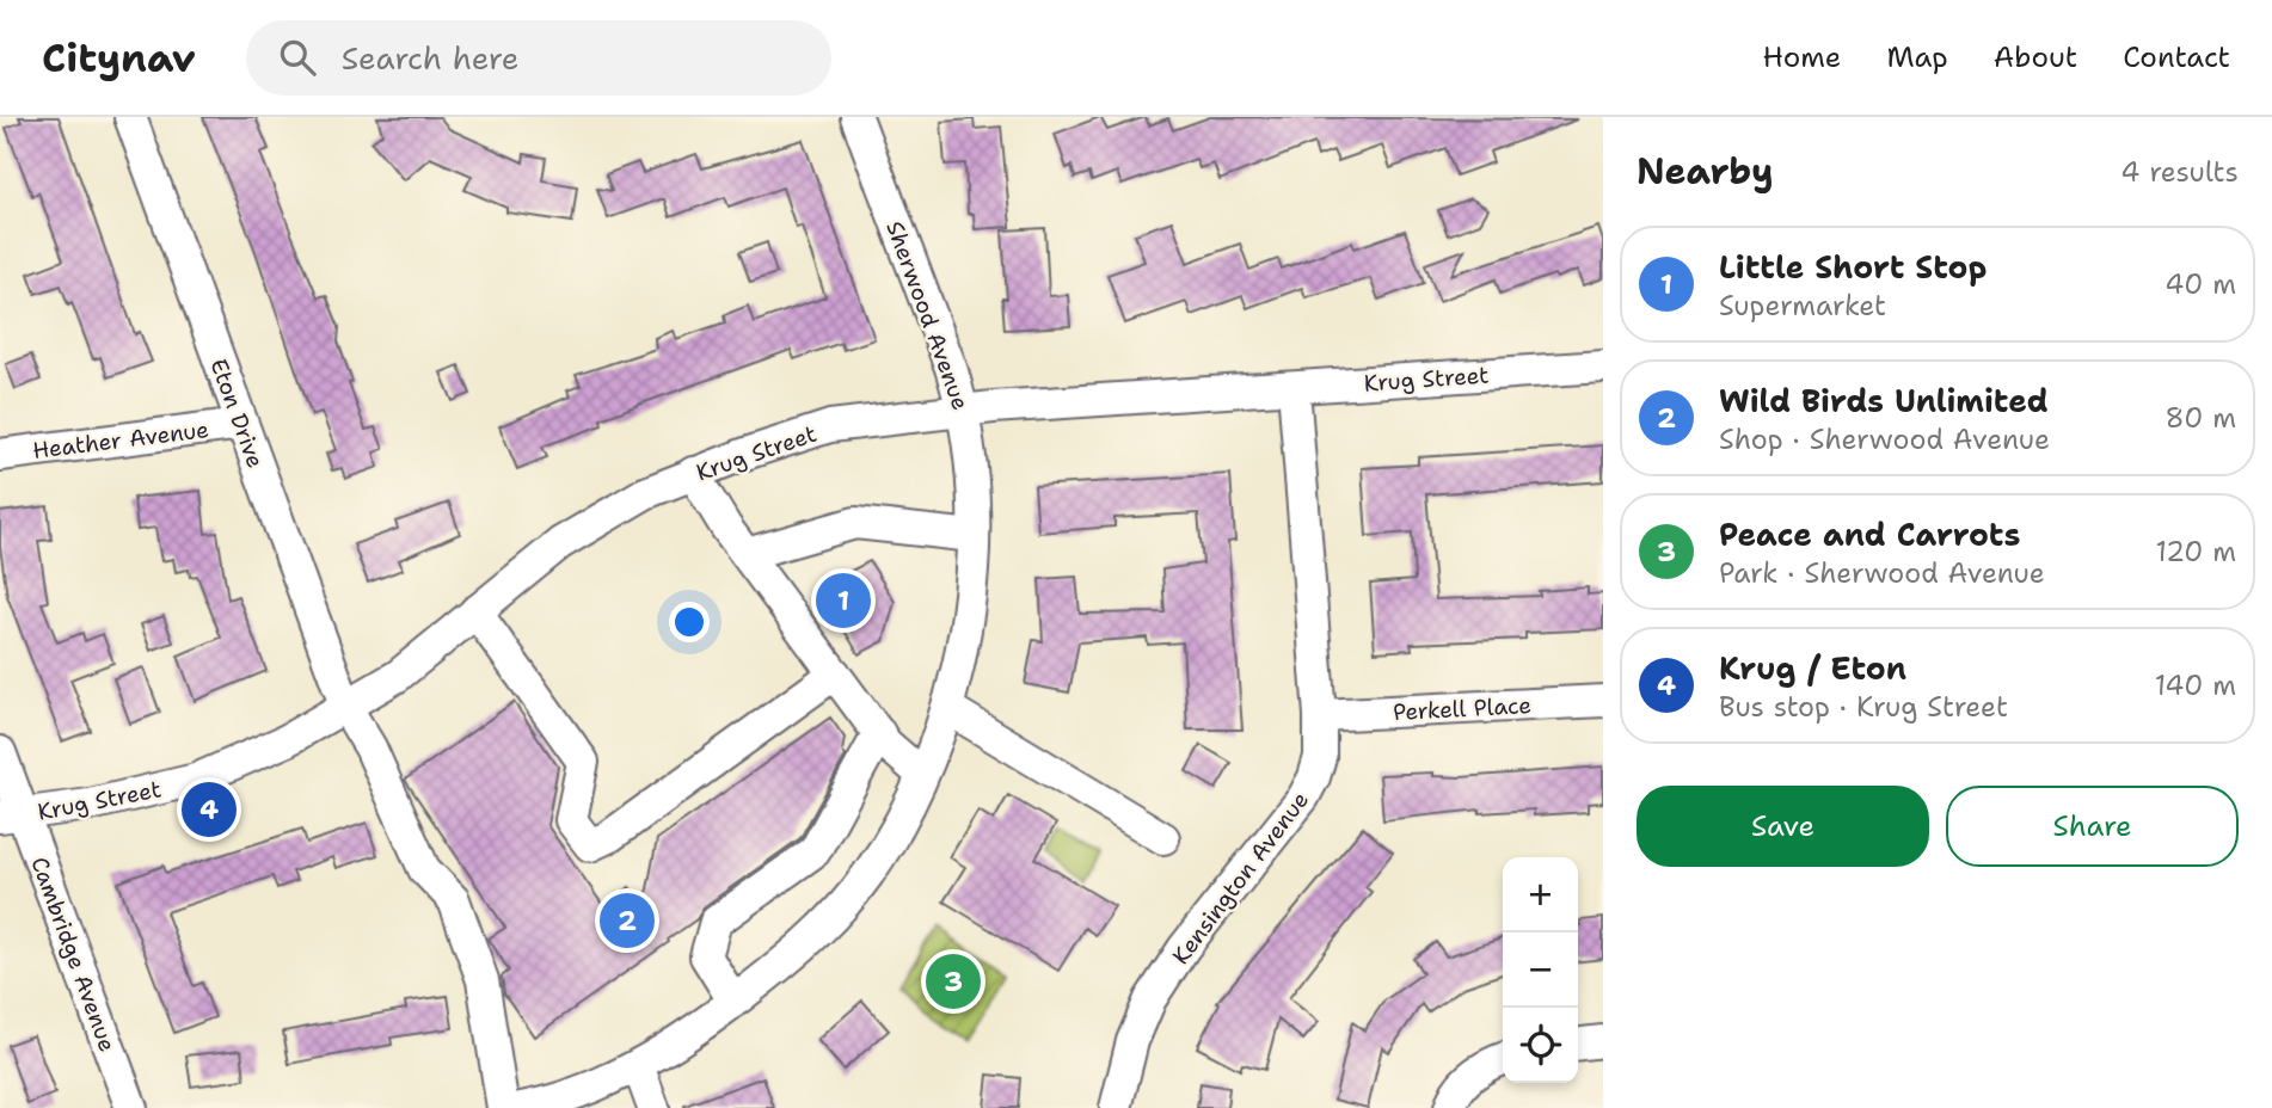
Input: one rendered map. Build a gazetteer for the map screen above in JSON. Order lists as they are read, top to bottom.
{
  "streets": {
    "street": [
      "Sherwood Avenue",
      "Krug Street",
      "Eton Drive",
      "Heather Avenue",
      "Perkell Place",
      "Kensington Avenue",
      "Cambridge Avenue"
    ]
  },
  "crossings": [
    ["Sherwood Avenue", "Krug Street"],
    ["Krug Street", "Eton Drive"],
    ["Krug Street", "Kensington Avenue"],
    ["Krug Street", "Cambridge Avenue"],
    ["Eton Drive", "Heather Avenue"],
    ["Perkell Place", "Kensington Avenue"]
  ],
  "page": {
    "header": "Citynav",
    "search": "Search here",
    "nav": [
      "Home",
      "Map",
      "About",
      "Contact"
    ],
    "heading": ["Nearby", "4 results"],
    "list": [
      {
        "mark": "1",
        "name": "Little Short Stop",
        "note": "Supermarket",
        "value": "40 m"
      },
      {
        "mark": "2",
        "name": "Wild Birds Unlimited",
        "note": "Shop · Sherwood Avenue",
        "value": "80 m"
      },
      {
        "mark": "3",
        "name": "Peace and Carrots",
        "note": "Park · Sherwood Avenue",
        "value": "120 m"
      },
      {
        "mark": "4",
        "name": "Krug / Eton",
        "note": "Bus stop · Krug Street",
        "value": "140 m"
      }
    ],
    "pins": [
      "1",
      "4",
      "2",
      "3"
    ],
    "buttons": ["Save", "Share"],
    "map_buttons": ["+", "−"]
  }
}
